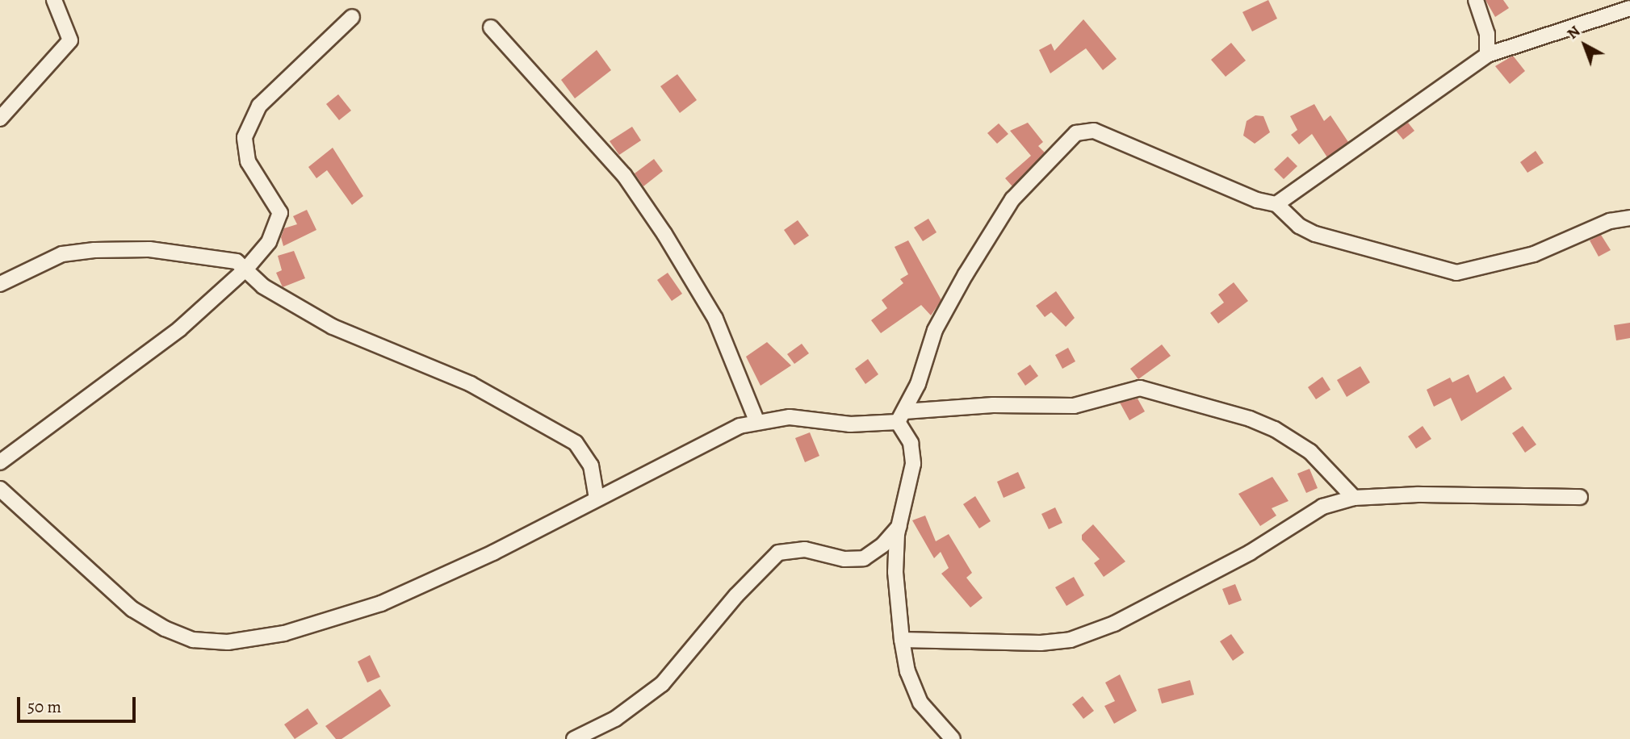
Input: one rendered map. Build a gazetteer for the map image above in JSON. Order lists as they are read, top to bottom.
{
  "scale_bar": "50 m",
  "north": "top left"
}
